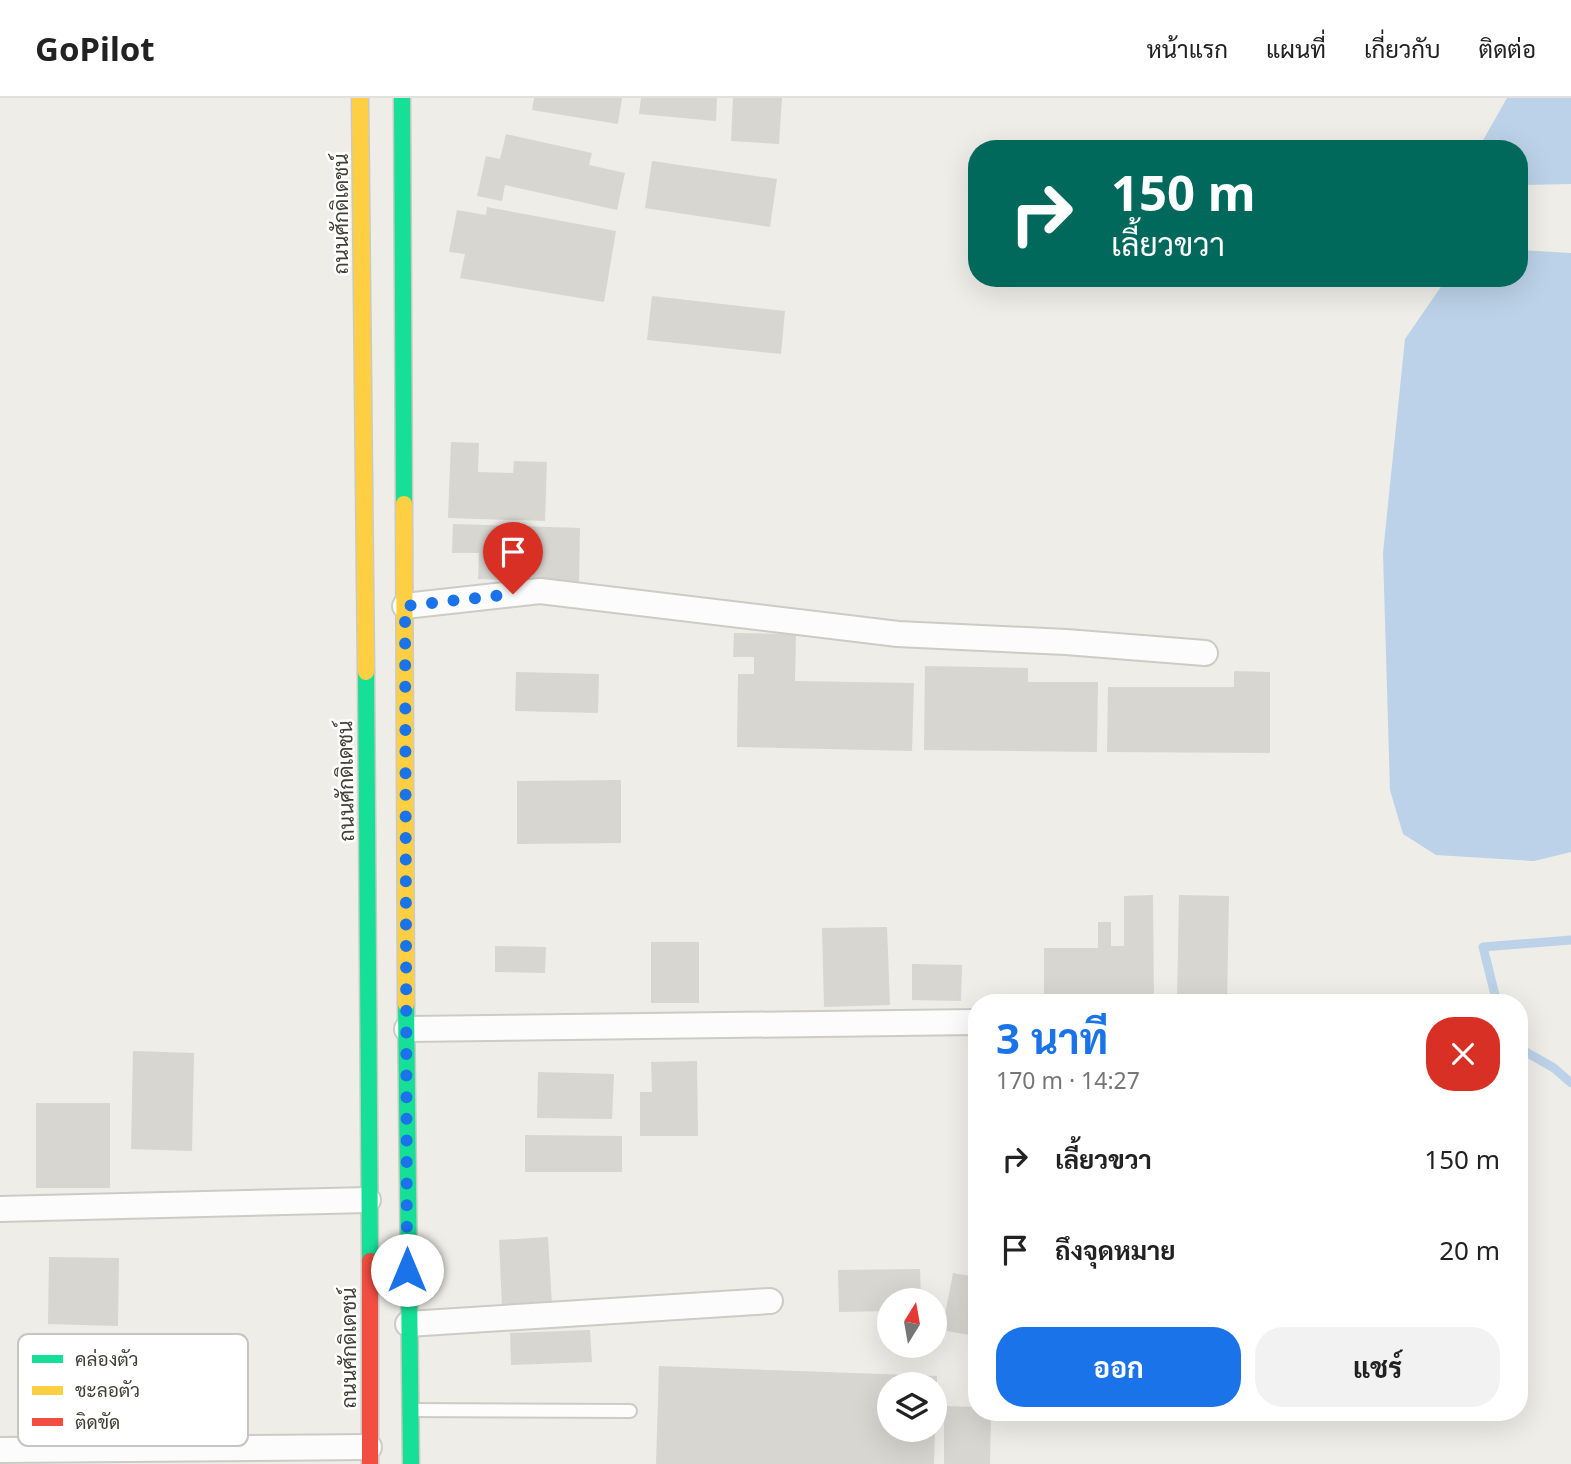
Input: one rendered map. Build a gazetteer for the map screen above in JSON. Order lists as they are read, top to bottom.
{
  "streets": {
    "main road": ["ถนนศักดิเดชน์"]
  },
  "legend": ["คล่องตัว", "ชะลอตัว", "ติดขัด"],
  "north": "top",
  "page": {
    "header": "GoPilot",
    "nav": [
      "หน้าแรก",
      "แผนที่",
      "เกี่ยวกับ",
      "ติดต่อ"
    ],
    "turn": ["150 m", "เลี้ยวขวา"],
    "heading": ["3 นาที", "170 m · 14:27"],
    "list": [
      {
        "name": "เลี้ยวขวา",
        "value": "150 m"
      },
      {
        "name": "ถึงจุดหมาย",
        "value": "20 m"
      }
    ],
    "buttons": ["ออก", "แชร์"]
  }
}
